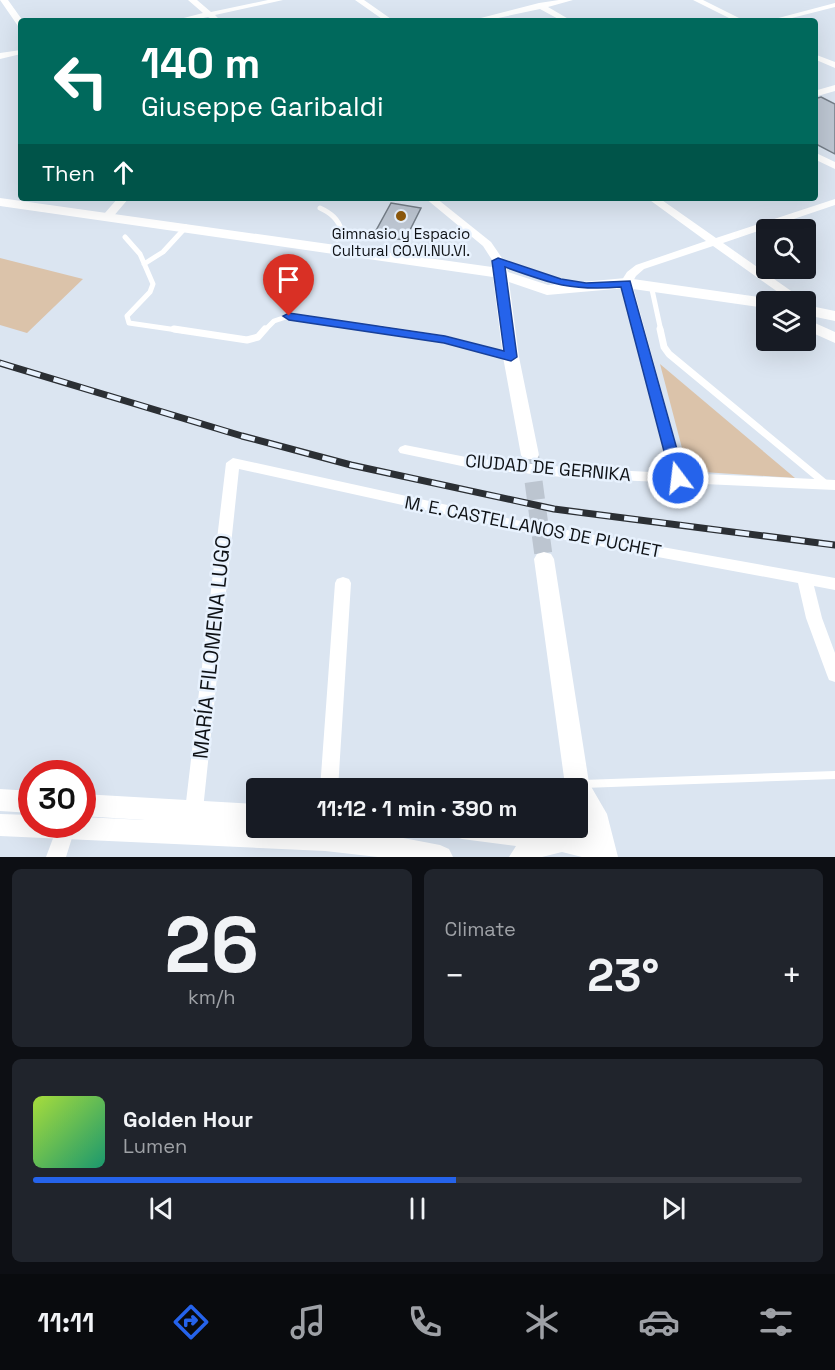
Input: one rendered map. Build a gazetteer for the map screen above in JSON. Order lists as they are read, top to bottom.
{
  "streets": {
    "street": ["CIUDAD DE GERNIKA", "M. E. CASTELLANOS DE PUCHET", "MARÍA FILOMENA LUGO"]
  },
  "crossings": [
    ["M. E. CASTELLANOS DE PUCHET", "MARÍA FILOMENA LUGO"]
  ],
  "places": ["Gimnasio y Espacio Cultural CO.VI.NU.VI."],
  "page": {
    "turn": ["140 m", "Giuseppe Garibaldi"],
    "then": "Then",
    "limit": "30",
    "trip": "11:12 · 1 min · 390 m",
    "tile": [
      ["26", "km/h"],
      "Climate"
    ],
    "heat": ["−", "23°", "+"],
    "song": ["Golden Hour", "Lumen"],
    "tabs": "11:11"
  }
}
